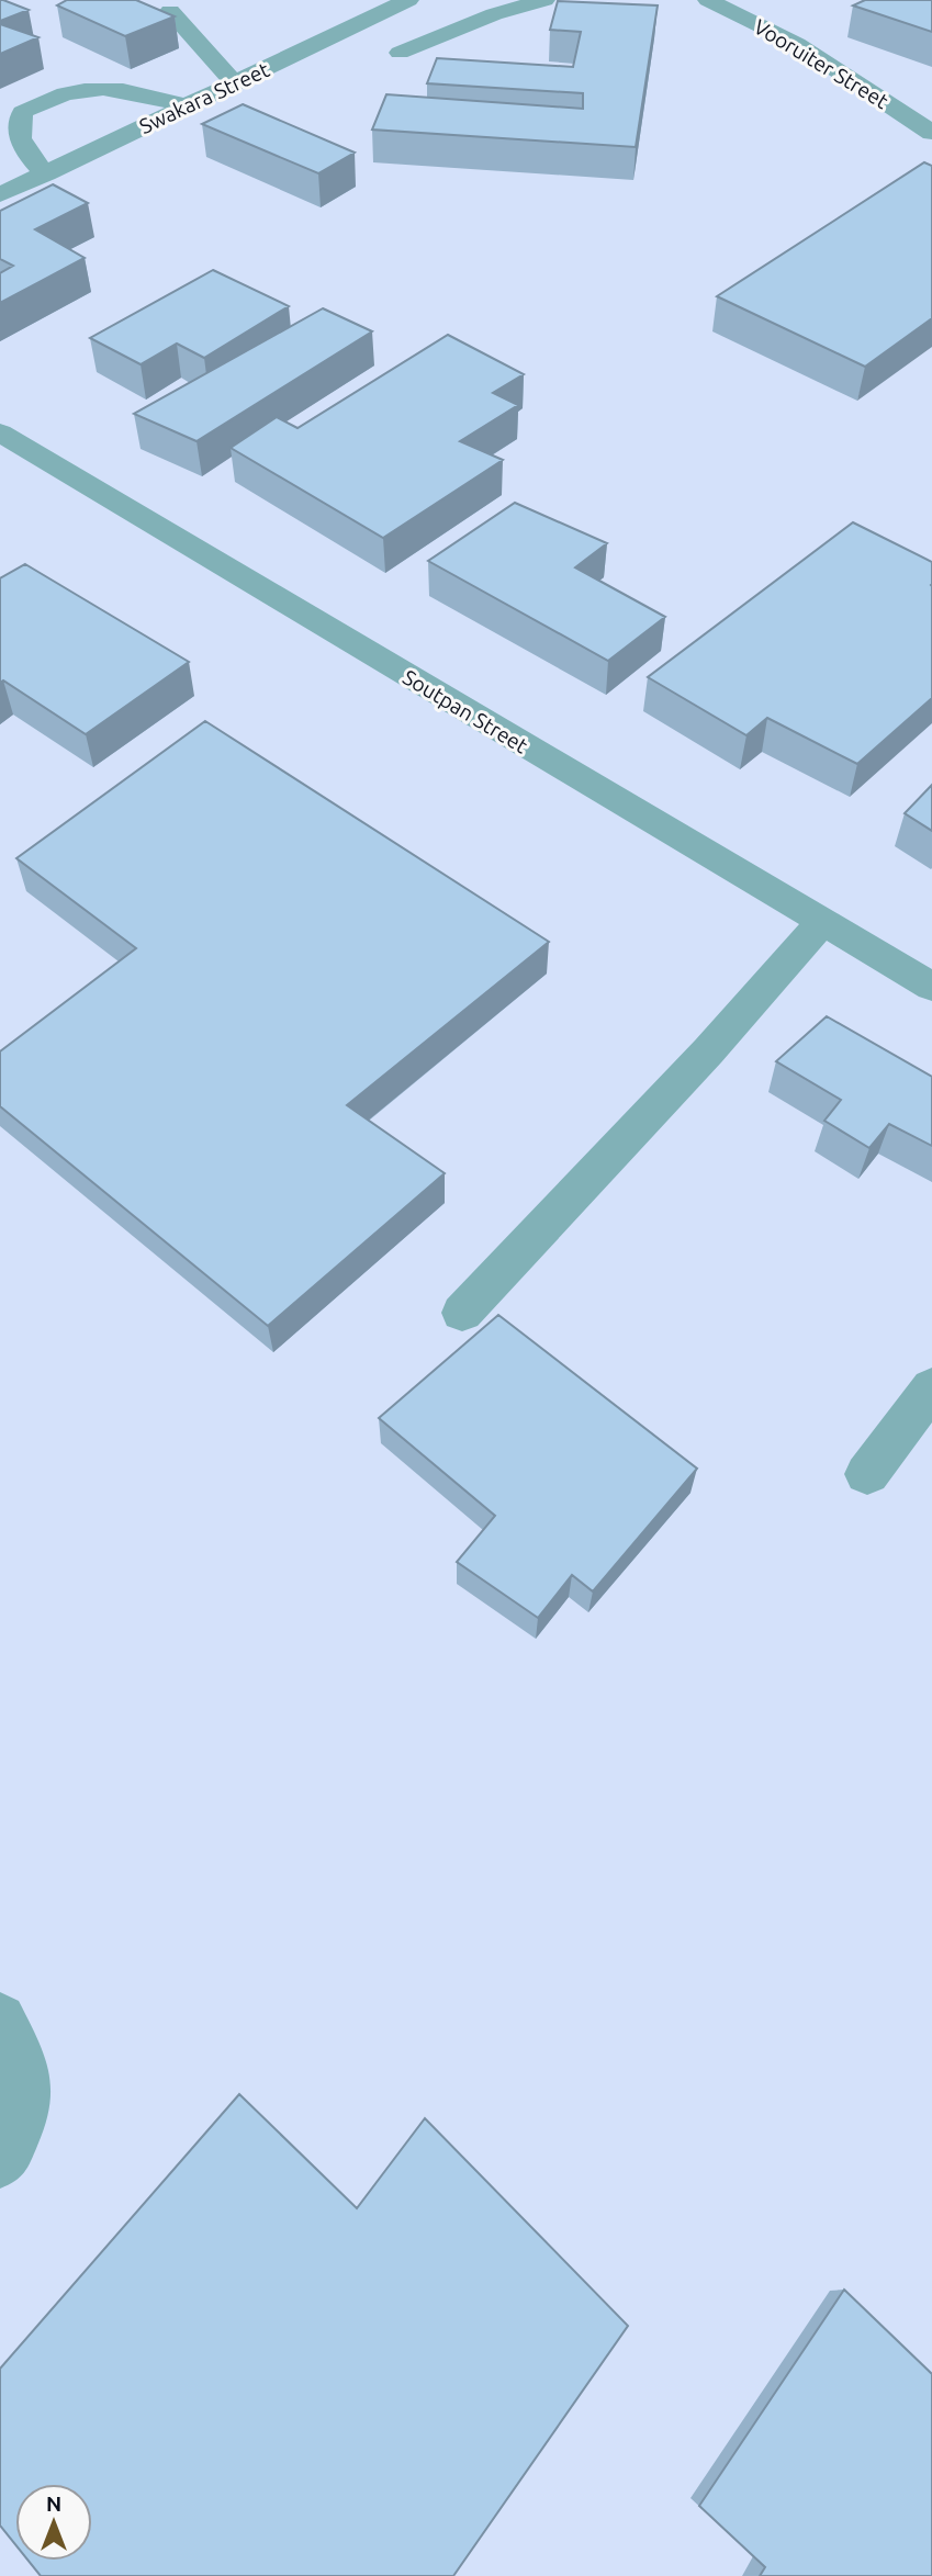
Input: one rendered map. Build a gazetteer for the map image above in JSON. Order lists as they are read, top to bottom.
{
  "streets": {
    "street": ["Vooruiter Street", "Swakara Street", "Soutpan Street"]
  },
  "north": "top"
}
